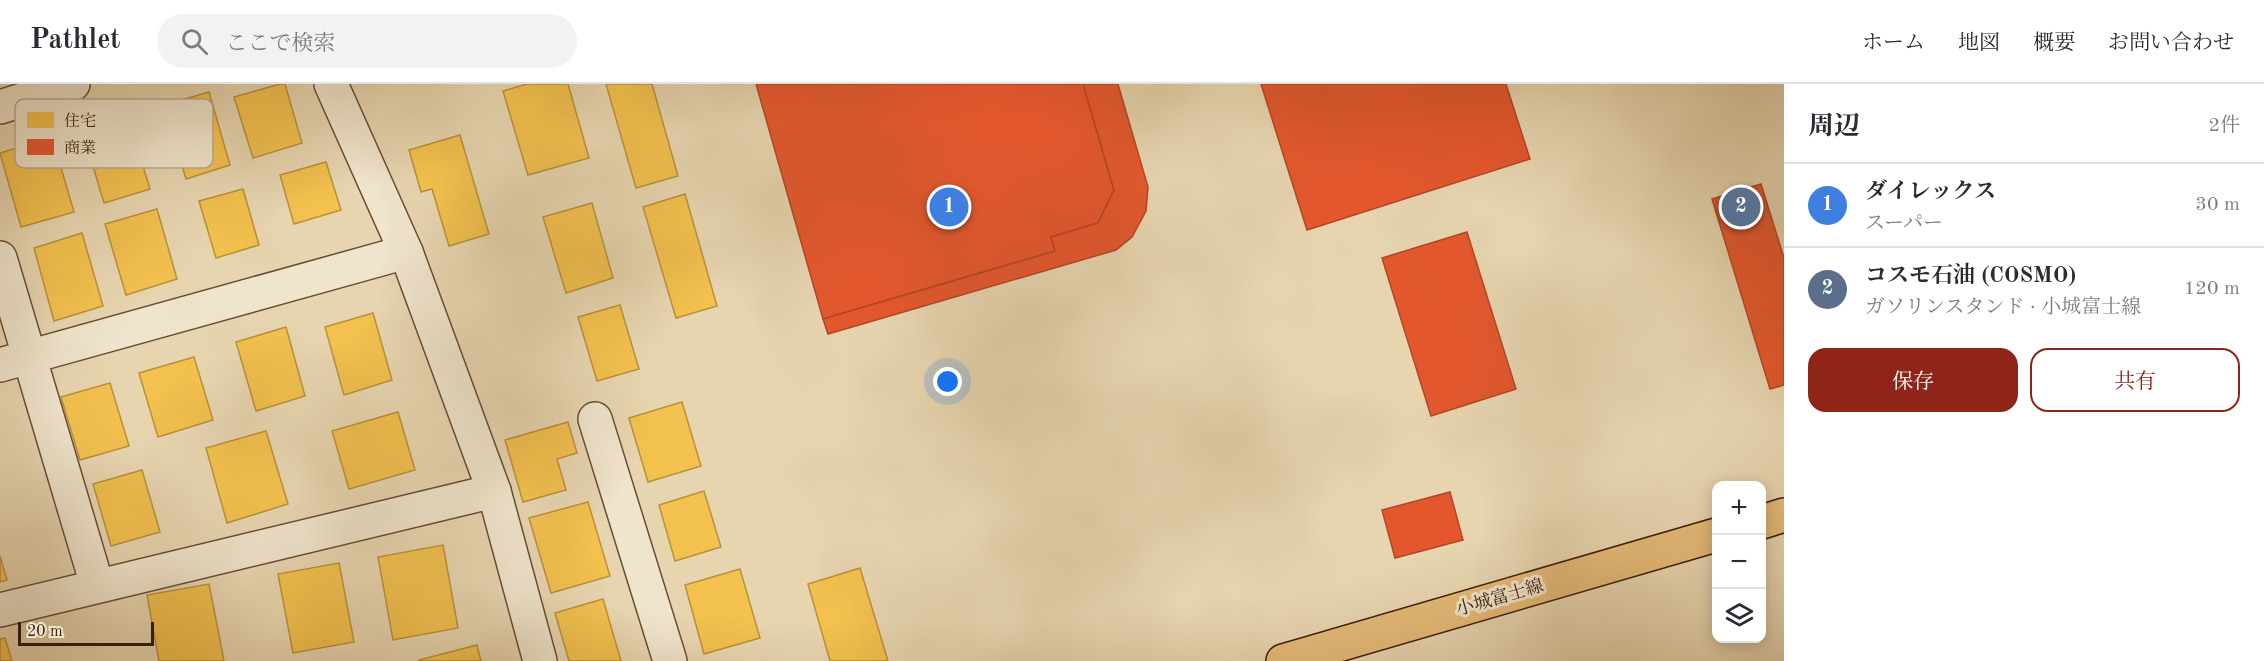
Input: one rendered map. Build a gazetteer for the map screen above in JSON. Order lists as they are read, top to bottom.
{
  "streets": {
    "main road": ["小城富士線"]
  },
  "legend": ["住宅", "商業"],
  "scale_bar": "20 m",
  "page": {
    "header": "Pathlet",
    "search": "ここで検索",
    "nav": [
      "ホーム",
      "地図",
      "概要",
      "お問い合わせ"
    ],
    "heading": ["周辺", "2件"],
    "list": [
      {
        "mark": "1",
        "name": "ダイレックス",
        "note": "スーパー",
        "value": "30 m"
      },
      {
        "mark": "2",
        "name": "コスモ石油 (COSMO)",
        "note": "ガソリンスタンド · 小城富士線",
        "value": "120 m"
      }
    ],
    "pins": ["1", "2"],
    "buttons": ["保存", "共有"],
    "map_buttons": ["+", "−"],
    "scale": "20 m"
  }
}
